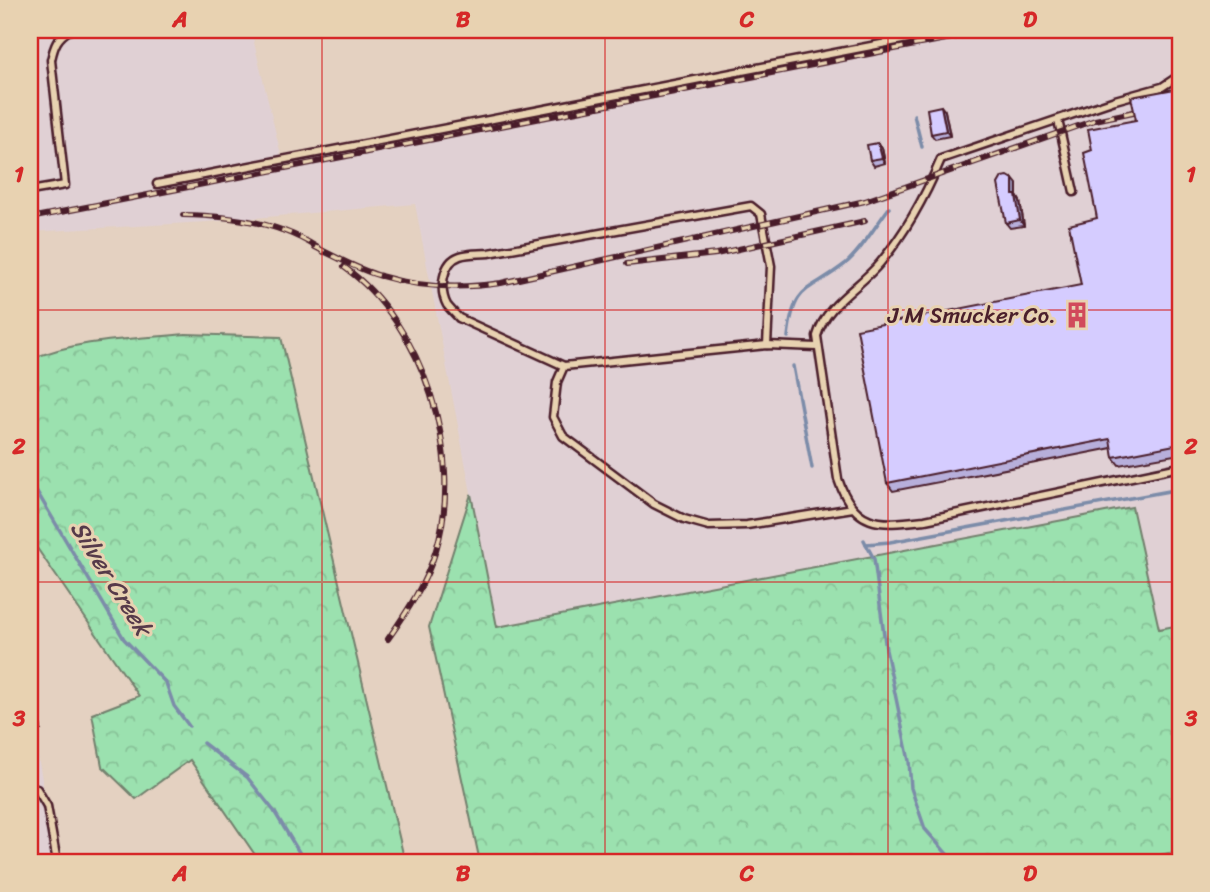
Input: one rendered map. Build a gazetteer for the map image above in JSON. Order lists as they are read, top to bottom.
{
  "water": ["Silver Creek"],
  "places": {
    "building": ["J M Smucker Co."]
  },
  "grid": {
    "columns": [
      "A",
      "B",
      "C",
      "D"
    ],
    "rows": ["1", "2", "3"]
  }
}
